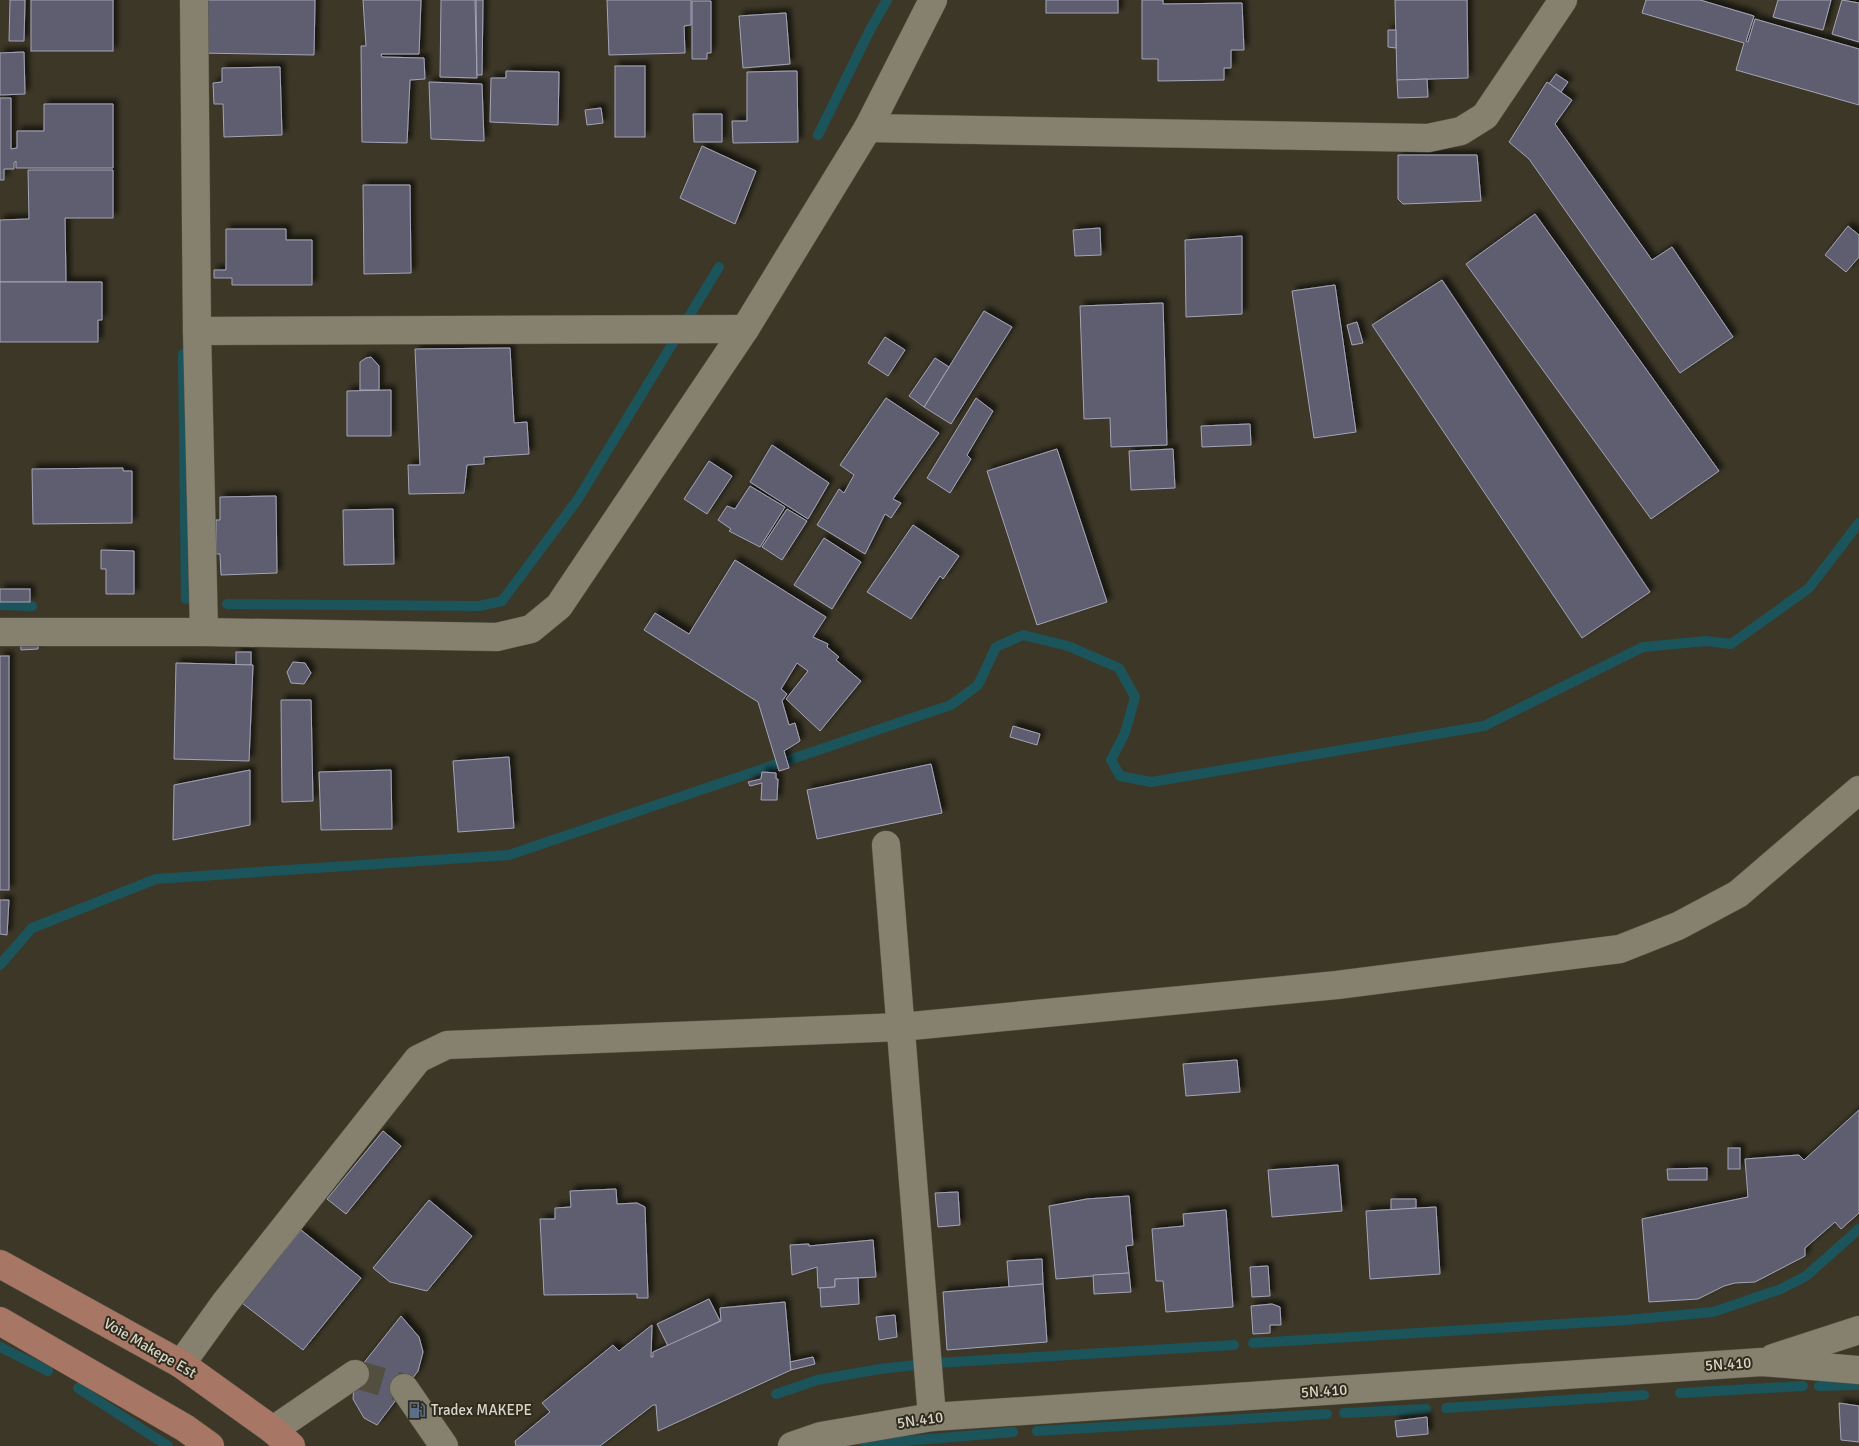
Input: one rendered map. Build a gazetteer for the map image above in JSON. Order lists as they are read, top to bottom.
{
  "streets": {
    "main road": ["Voie Makepe Est"],
    "street": ["5N.410"]
  },
  "places": {
    "fuel station": ["Tradex MAKEPE"]
  }
}
